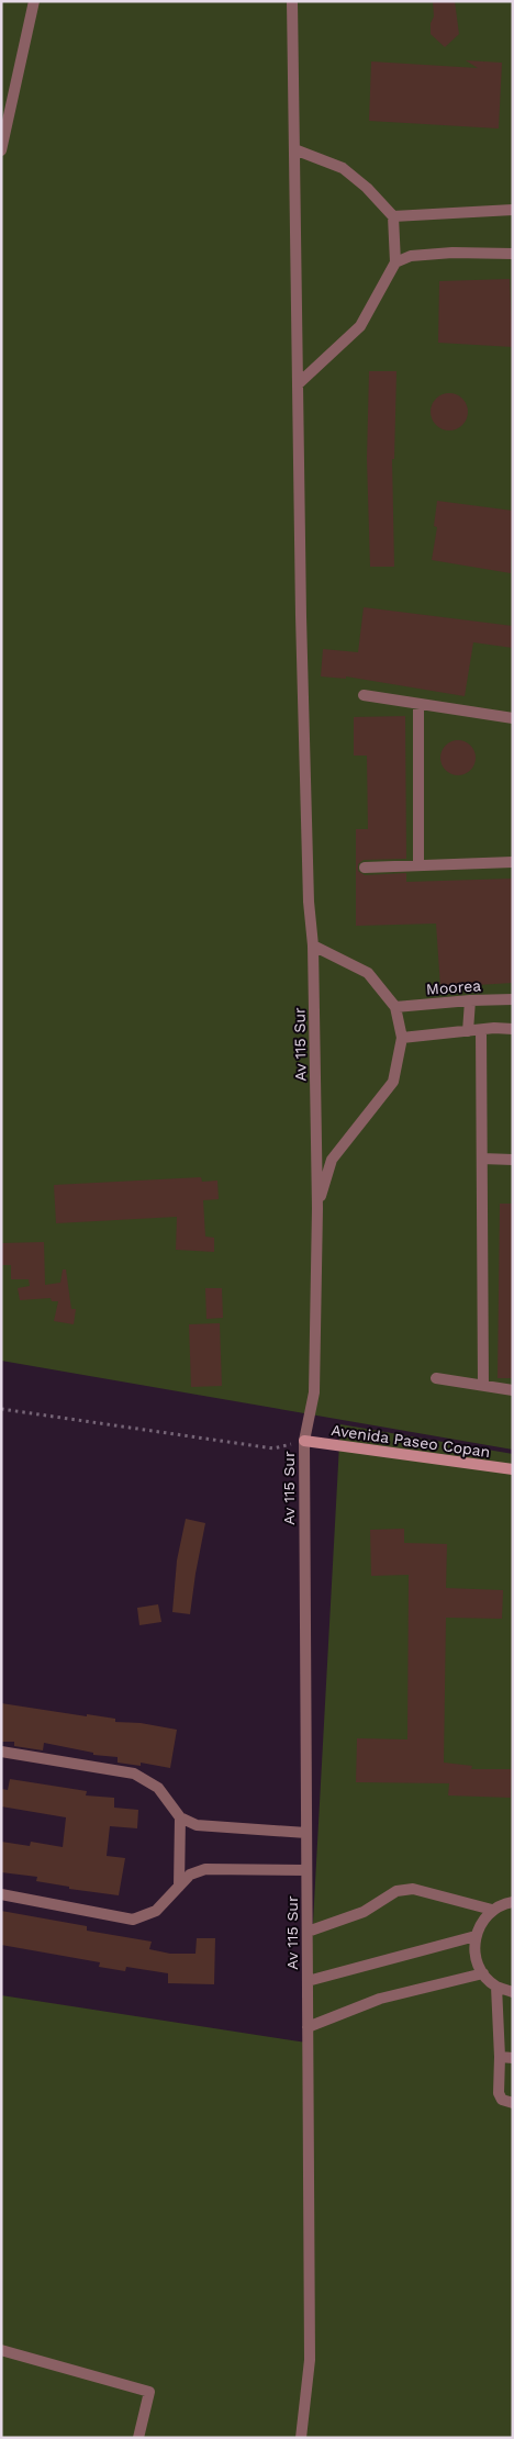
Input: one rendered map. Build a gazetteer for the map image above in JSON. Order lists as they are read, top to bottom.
{
  "streets": {
    "main road": ["Avenida Paseo Copan"],
    "street": ["Moorea", "Av 115 Sur"]
  },
  "crossings": [
    ["Av 115 Sur", "Avenida Paseo Copan"]
  ]
}
